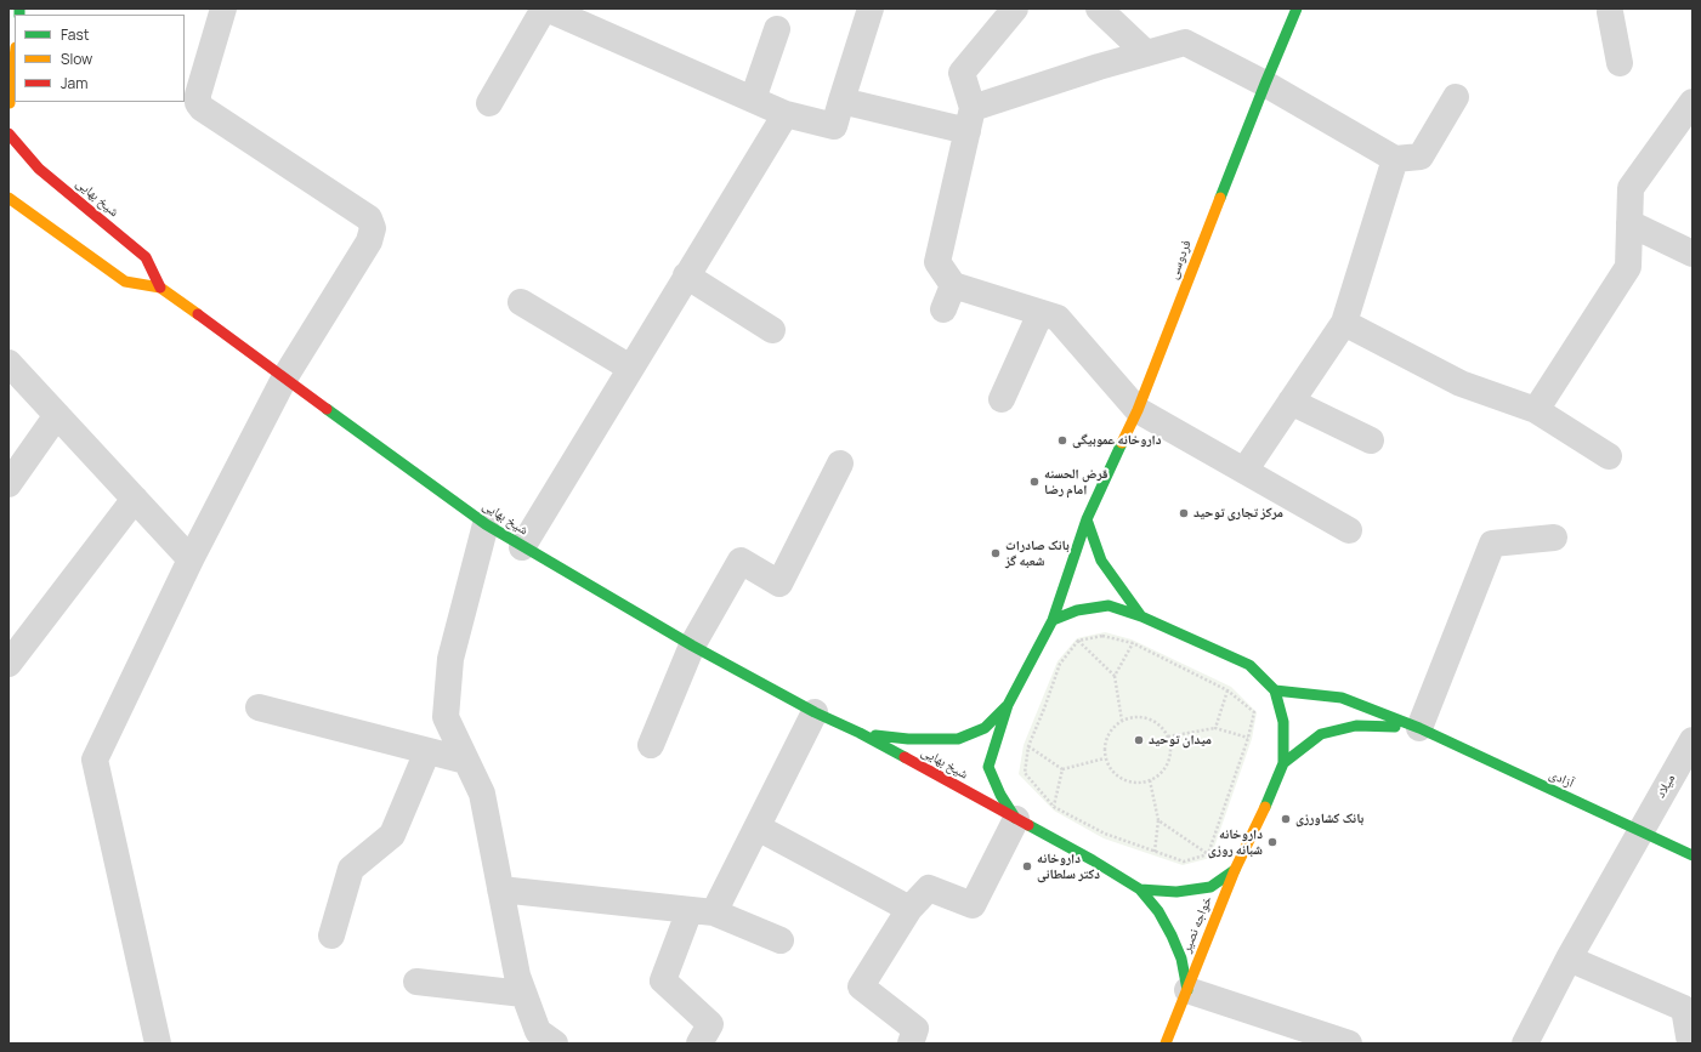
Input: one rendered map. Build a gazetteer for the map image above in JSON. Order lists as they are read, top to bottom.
{
  "streets": {
    "street": [
      "شیخ بهایی",
      "فردوسی",
      "آزادی",
      "میلاد",
      "خواجه نصیر"
    ]
  },
  "crossings": [
    ["آزادی", "میلاد"]
  ],
  "places": [
    "داروخانه عموبیگی",
    "قرض الحسنه امام رضا",
    "مرکز تجاری توحید",
    "بانک صادرات شعبه گز",
    "میدان توحید",
    "بانک کشاورزی",
    "داروخانه شبانه روزی",
    "داروخانه دکتر سلطانی"
  ],
  "legend": ["Fast", "Slow", "Jam"]
}
